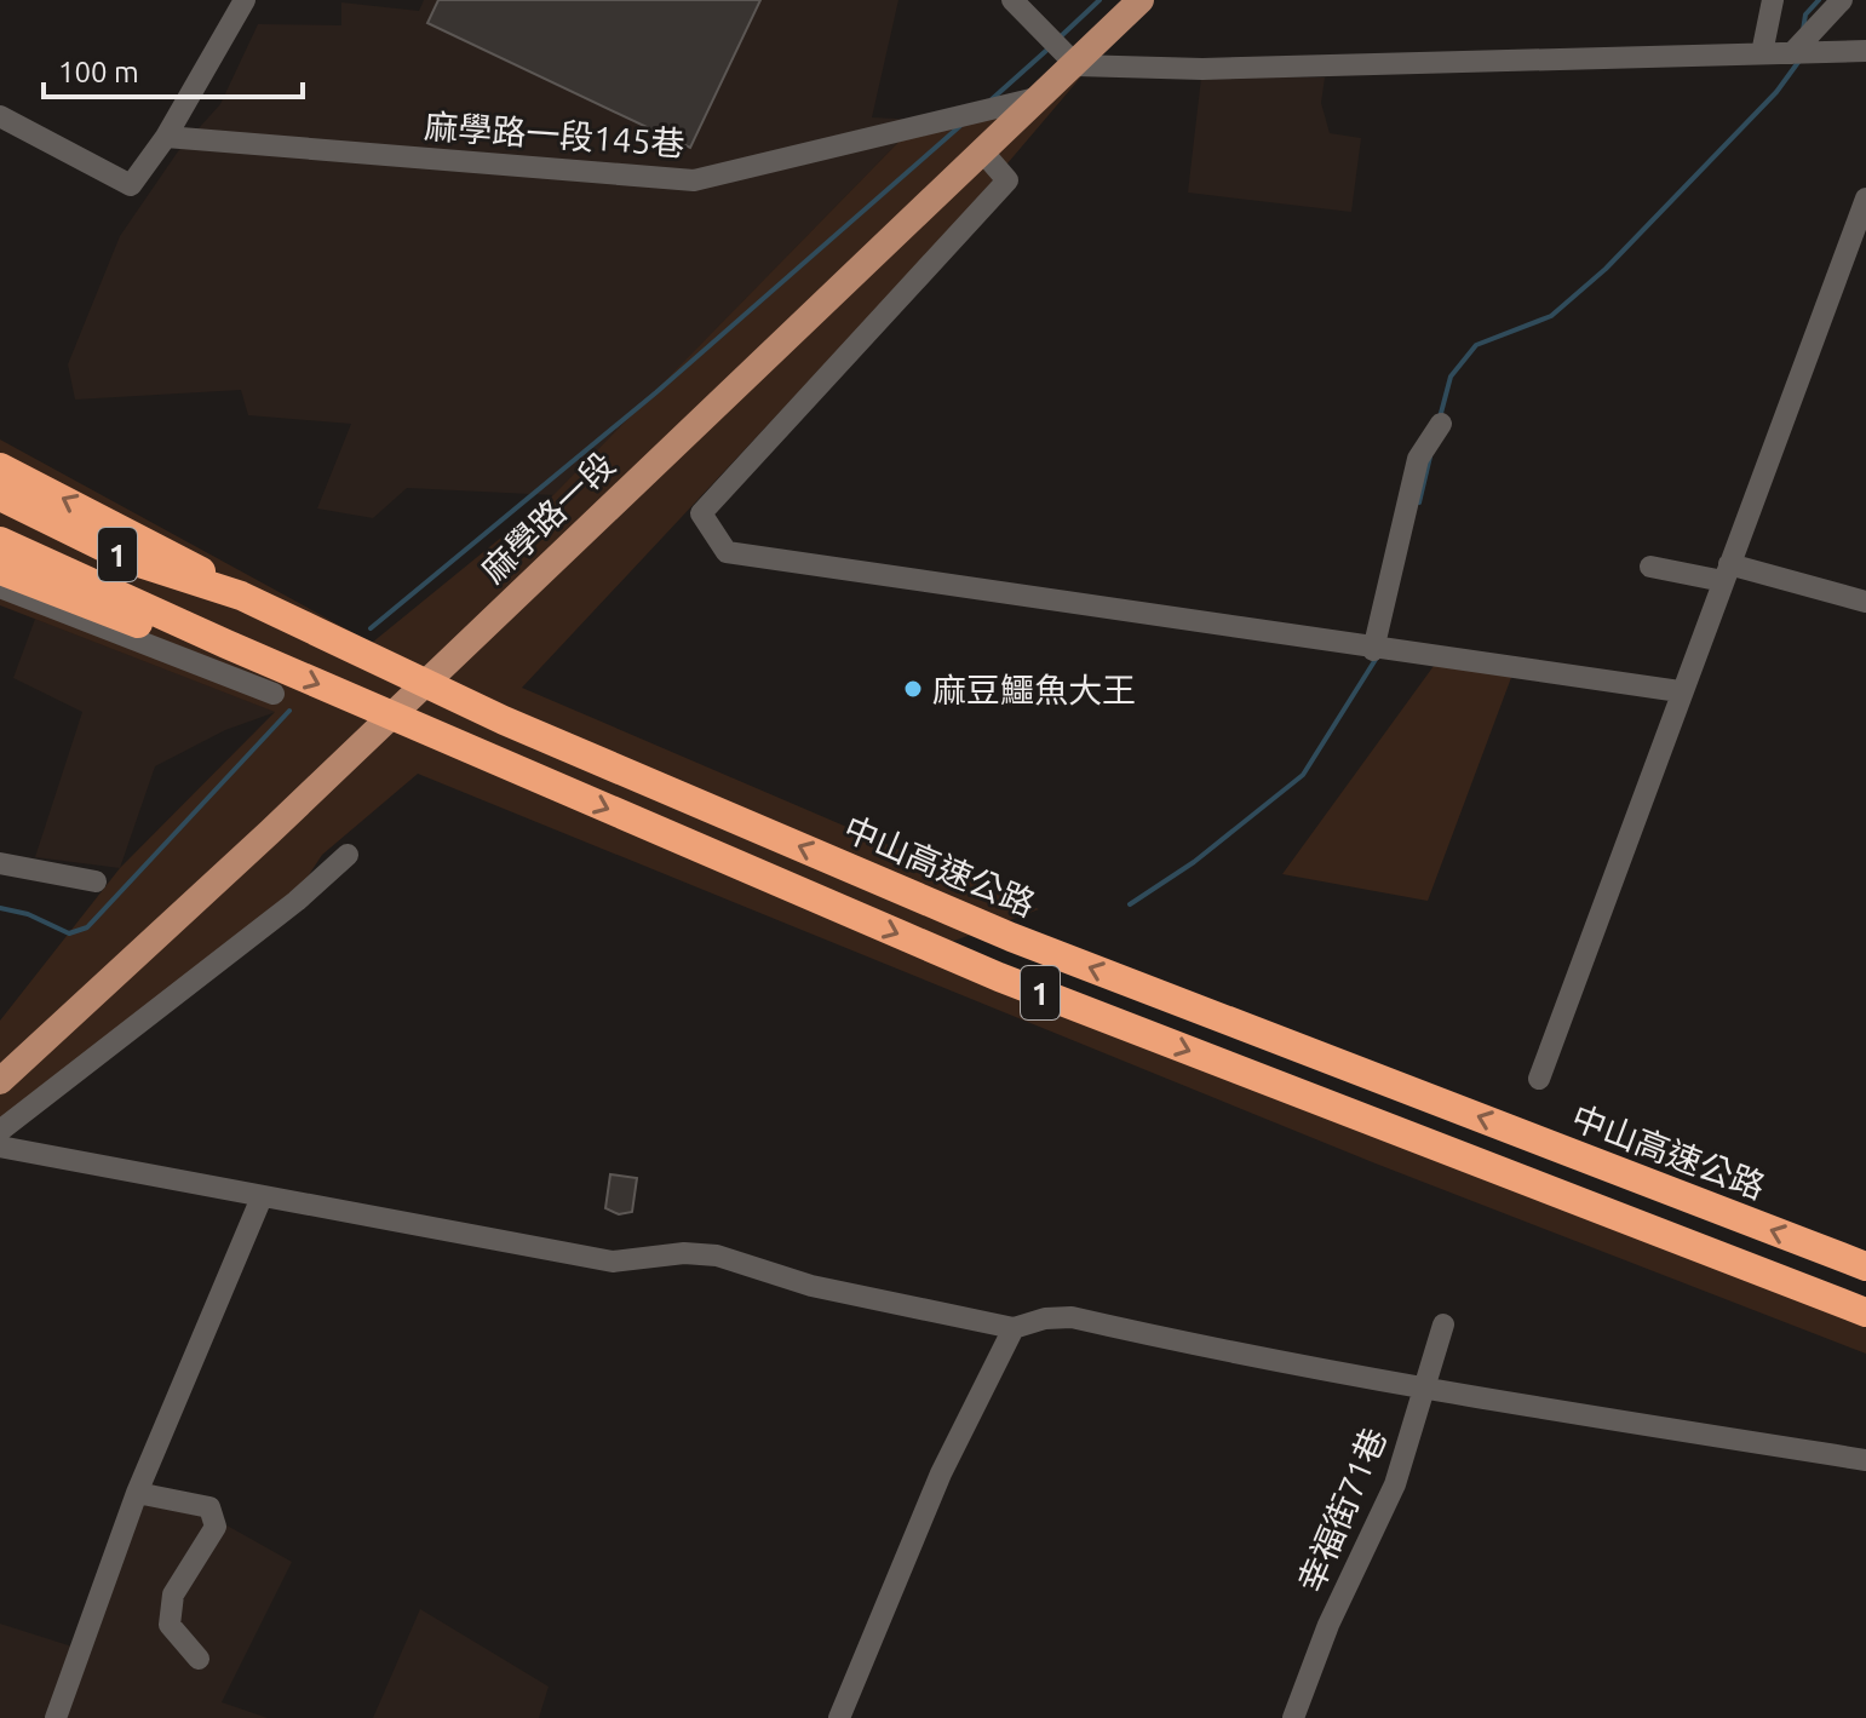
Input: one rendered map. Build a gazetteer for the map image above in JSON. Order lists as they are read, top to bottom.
{
  "streets": {
    "highway": ["1", "中山高速公路"],
    "main road": ["麻學路一段"],
    "street": ["麻學路一段145巷", "幸福街71巷"]
  },
  "crossings": [
    ["麻學路一段145巷", "麻學路一段"]
  ],
  "places": ["麻豆鱷魚大王"],
  "scale_bar": "100 m"
}
